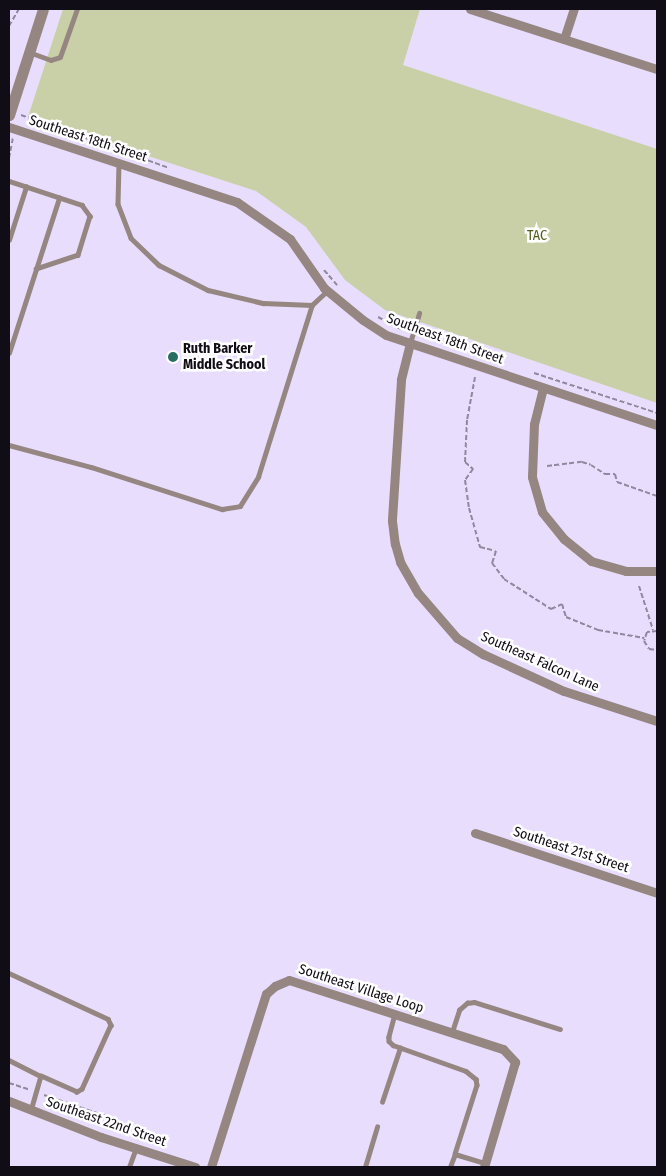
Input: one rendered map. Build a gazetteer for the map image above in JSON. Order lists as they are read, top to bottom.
{
  "streets": {
    "street": [
      "Southeast 18th Street",
      "Southeast Falcon Lane",
      "Southeast 21st Street",
      "Southeast Village Loop",
      "Southeast 22nd Street"
    ]
  },
  "crossings": [
    ["Southeast 18th Street", "Southeast Falcon Lane"]
  ],
  "parks": ["TAC"],
  "places": ["Ruth Barker Middle School"]
}
